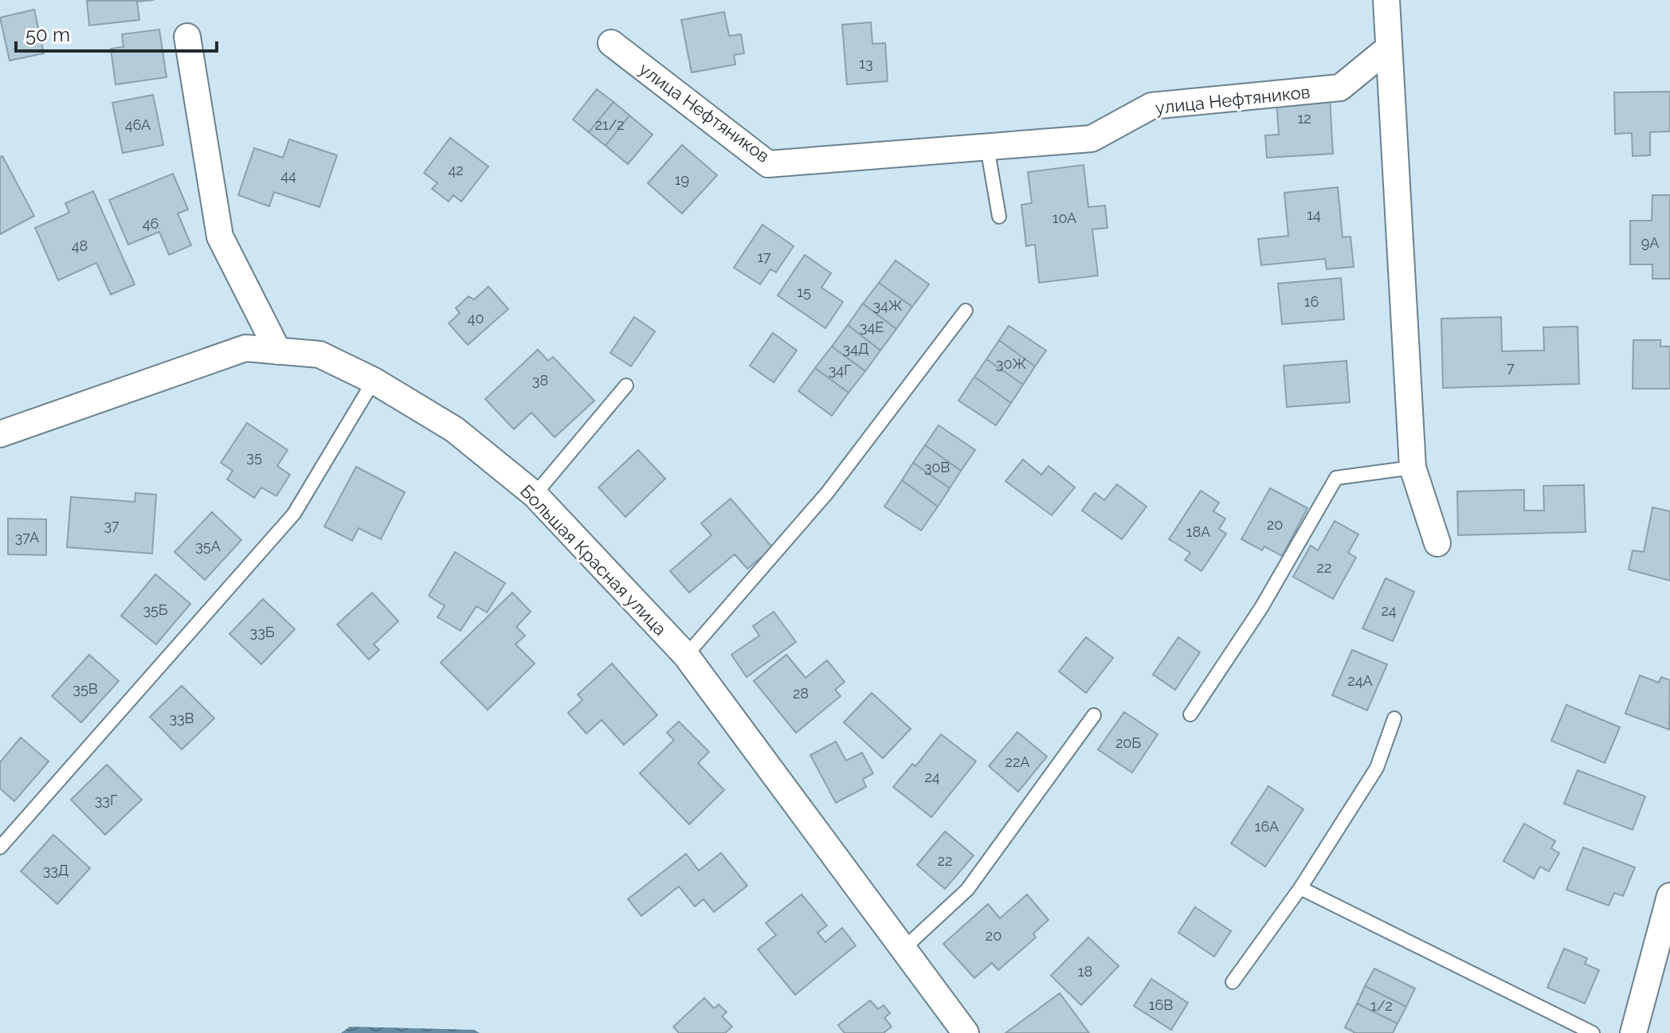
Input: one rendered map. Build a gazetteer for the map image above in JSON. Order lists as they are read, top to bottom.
{
  "streets": {
    "street": ["улица Нефтяников", "Большая Красная улица"]
  },
  "house_numbers": [
    "13",
    "12",
    "46А",
    "21/2",
    "42",
    "44",
    "19",
    "14",
    "10А",
    "46",
    "9А",
    "48",
    "17",
    "15",
    "16",
    "34Ж",
    "40",
    "34Е",
    "34Д",
    "30Ж",
    "7",
    "34Г",
    "38",
    "35",
    "30В",
    "20",
    "37",
    "18А",
    "37А",
    "35А",
    "22",
    "35Б",
    "24",
    "33Б",
    "24А",
    "35В",
    "28",
    "33В",
    "20Б",
    "22А",
    "24",
    "33Г",
    "16А",
    "22",
    "33Д",
    "20",
    "18",
    "16В",
    "1/2"
  ],
  "scale_bar": "50 m"
}
